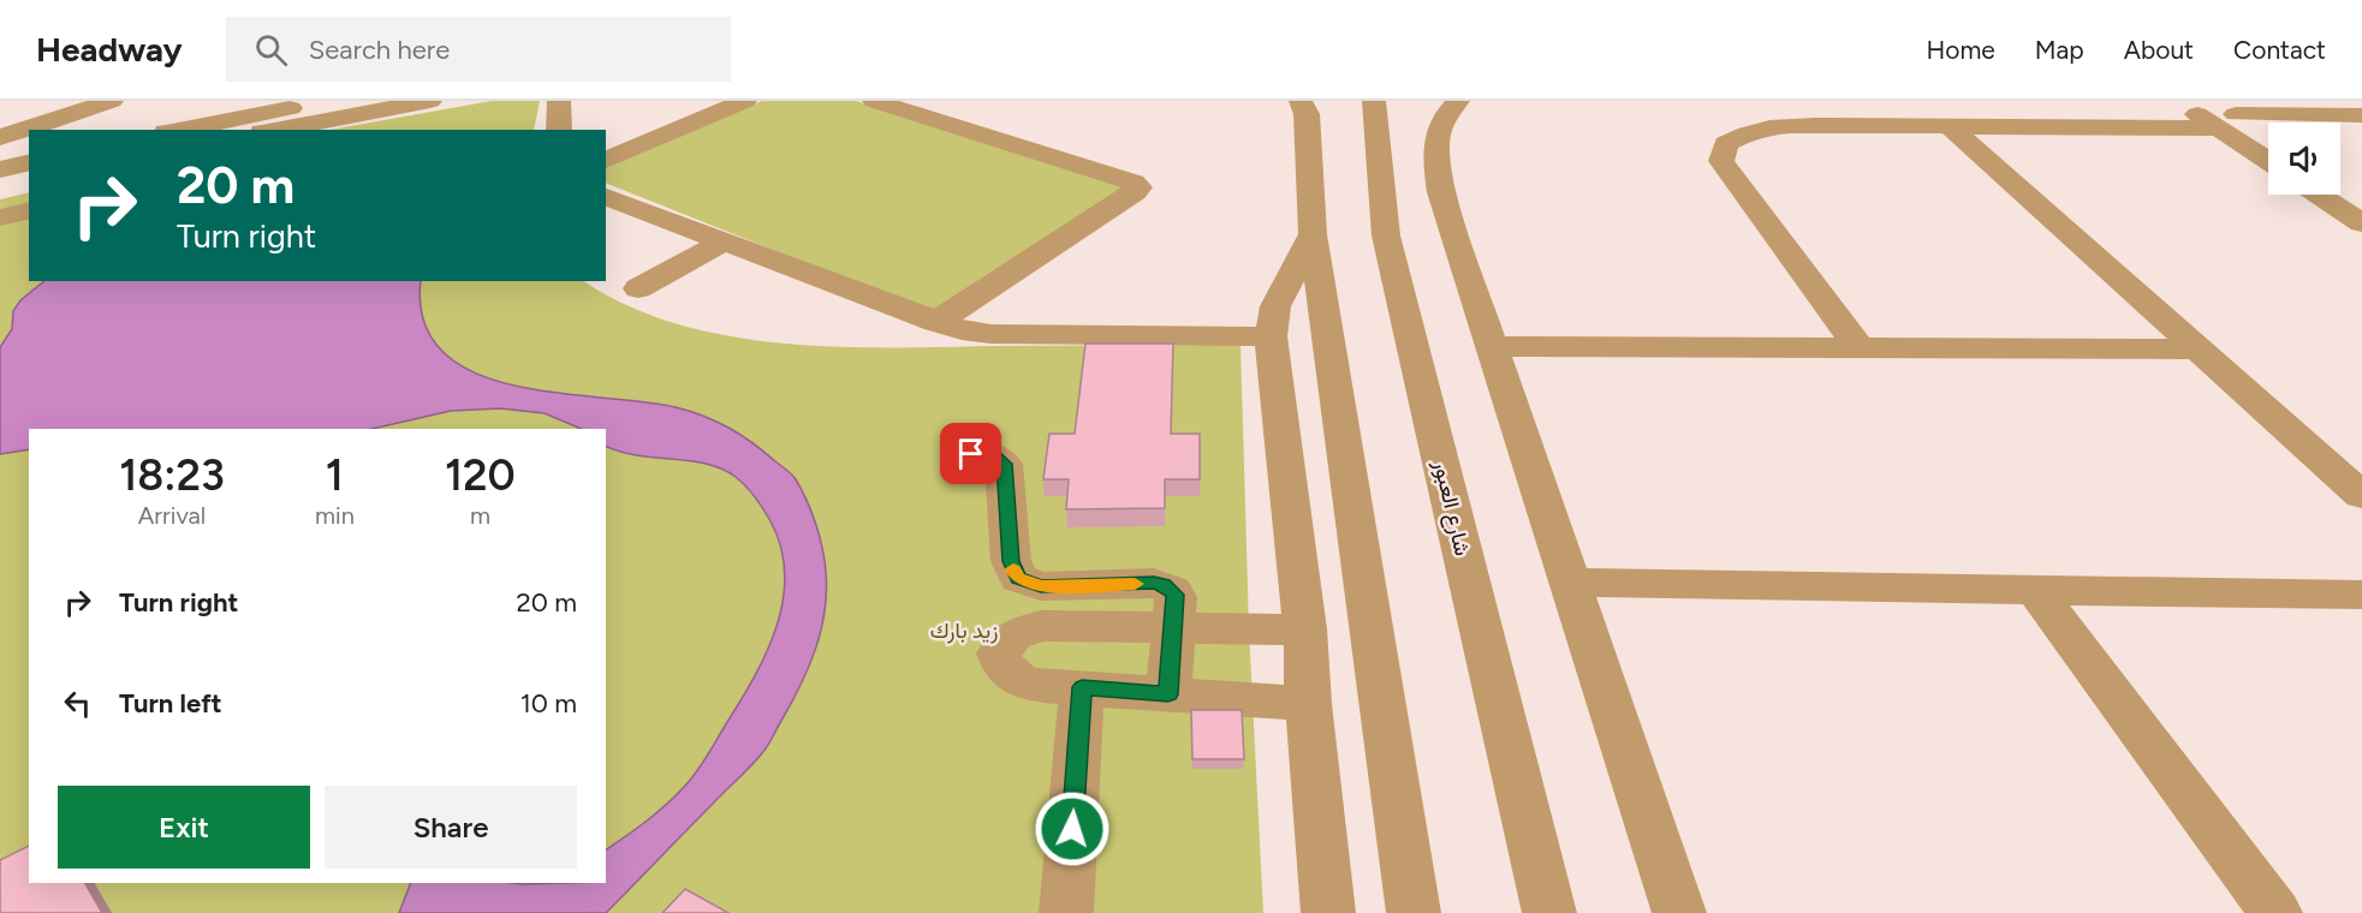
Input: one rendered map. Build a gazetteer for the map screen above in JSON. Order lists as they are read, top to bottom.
{
  "streets": {
    "street": ["شارع العبور"]
  },
  "parks": ["زيد بارك"],
  "page": {
    "header": "Headway",
    "search": "Search here",
    "nav": [
      "Home",
      "Map",
      "About",
      "Contact"
    ],
    "turn": ["20 m", "Turn right"],
    "eta": [
      "18:23",
      "Arrival",
      "1",
      "min",
      "120",
      "m"
    ],
    "list": [
      {
        "name": "Turn right",
        "value": "20 m"
      },
      {
        "name": "Turn left",
        "value": "10 m"
      }
    ],
    "buttons": ["Exit", "Share"]
  }
}
